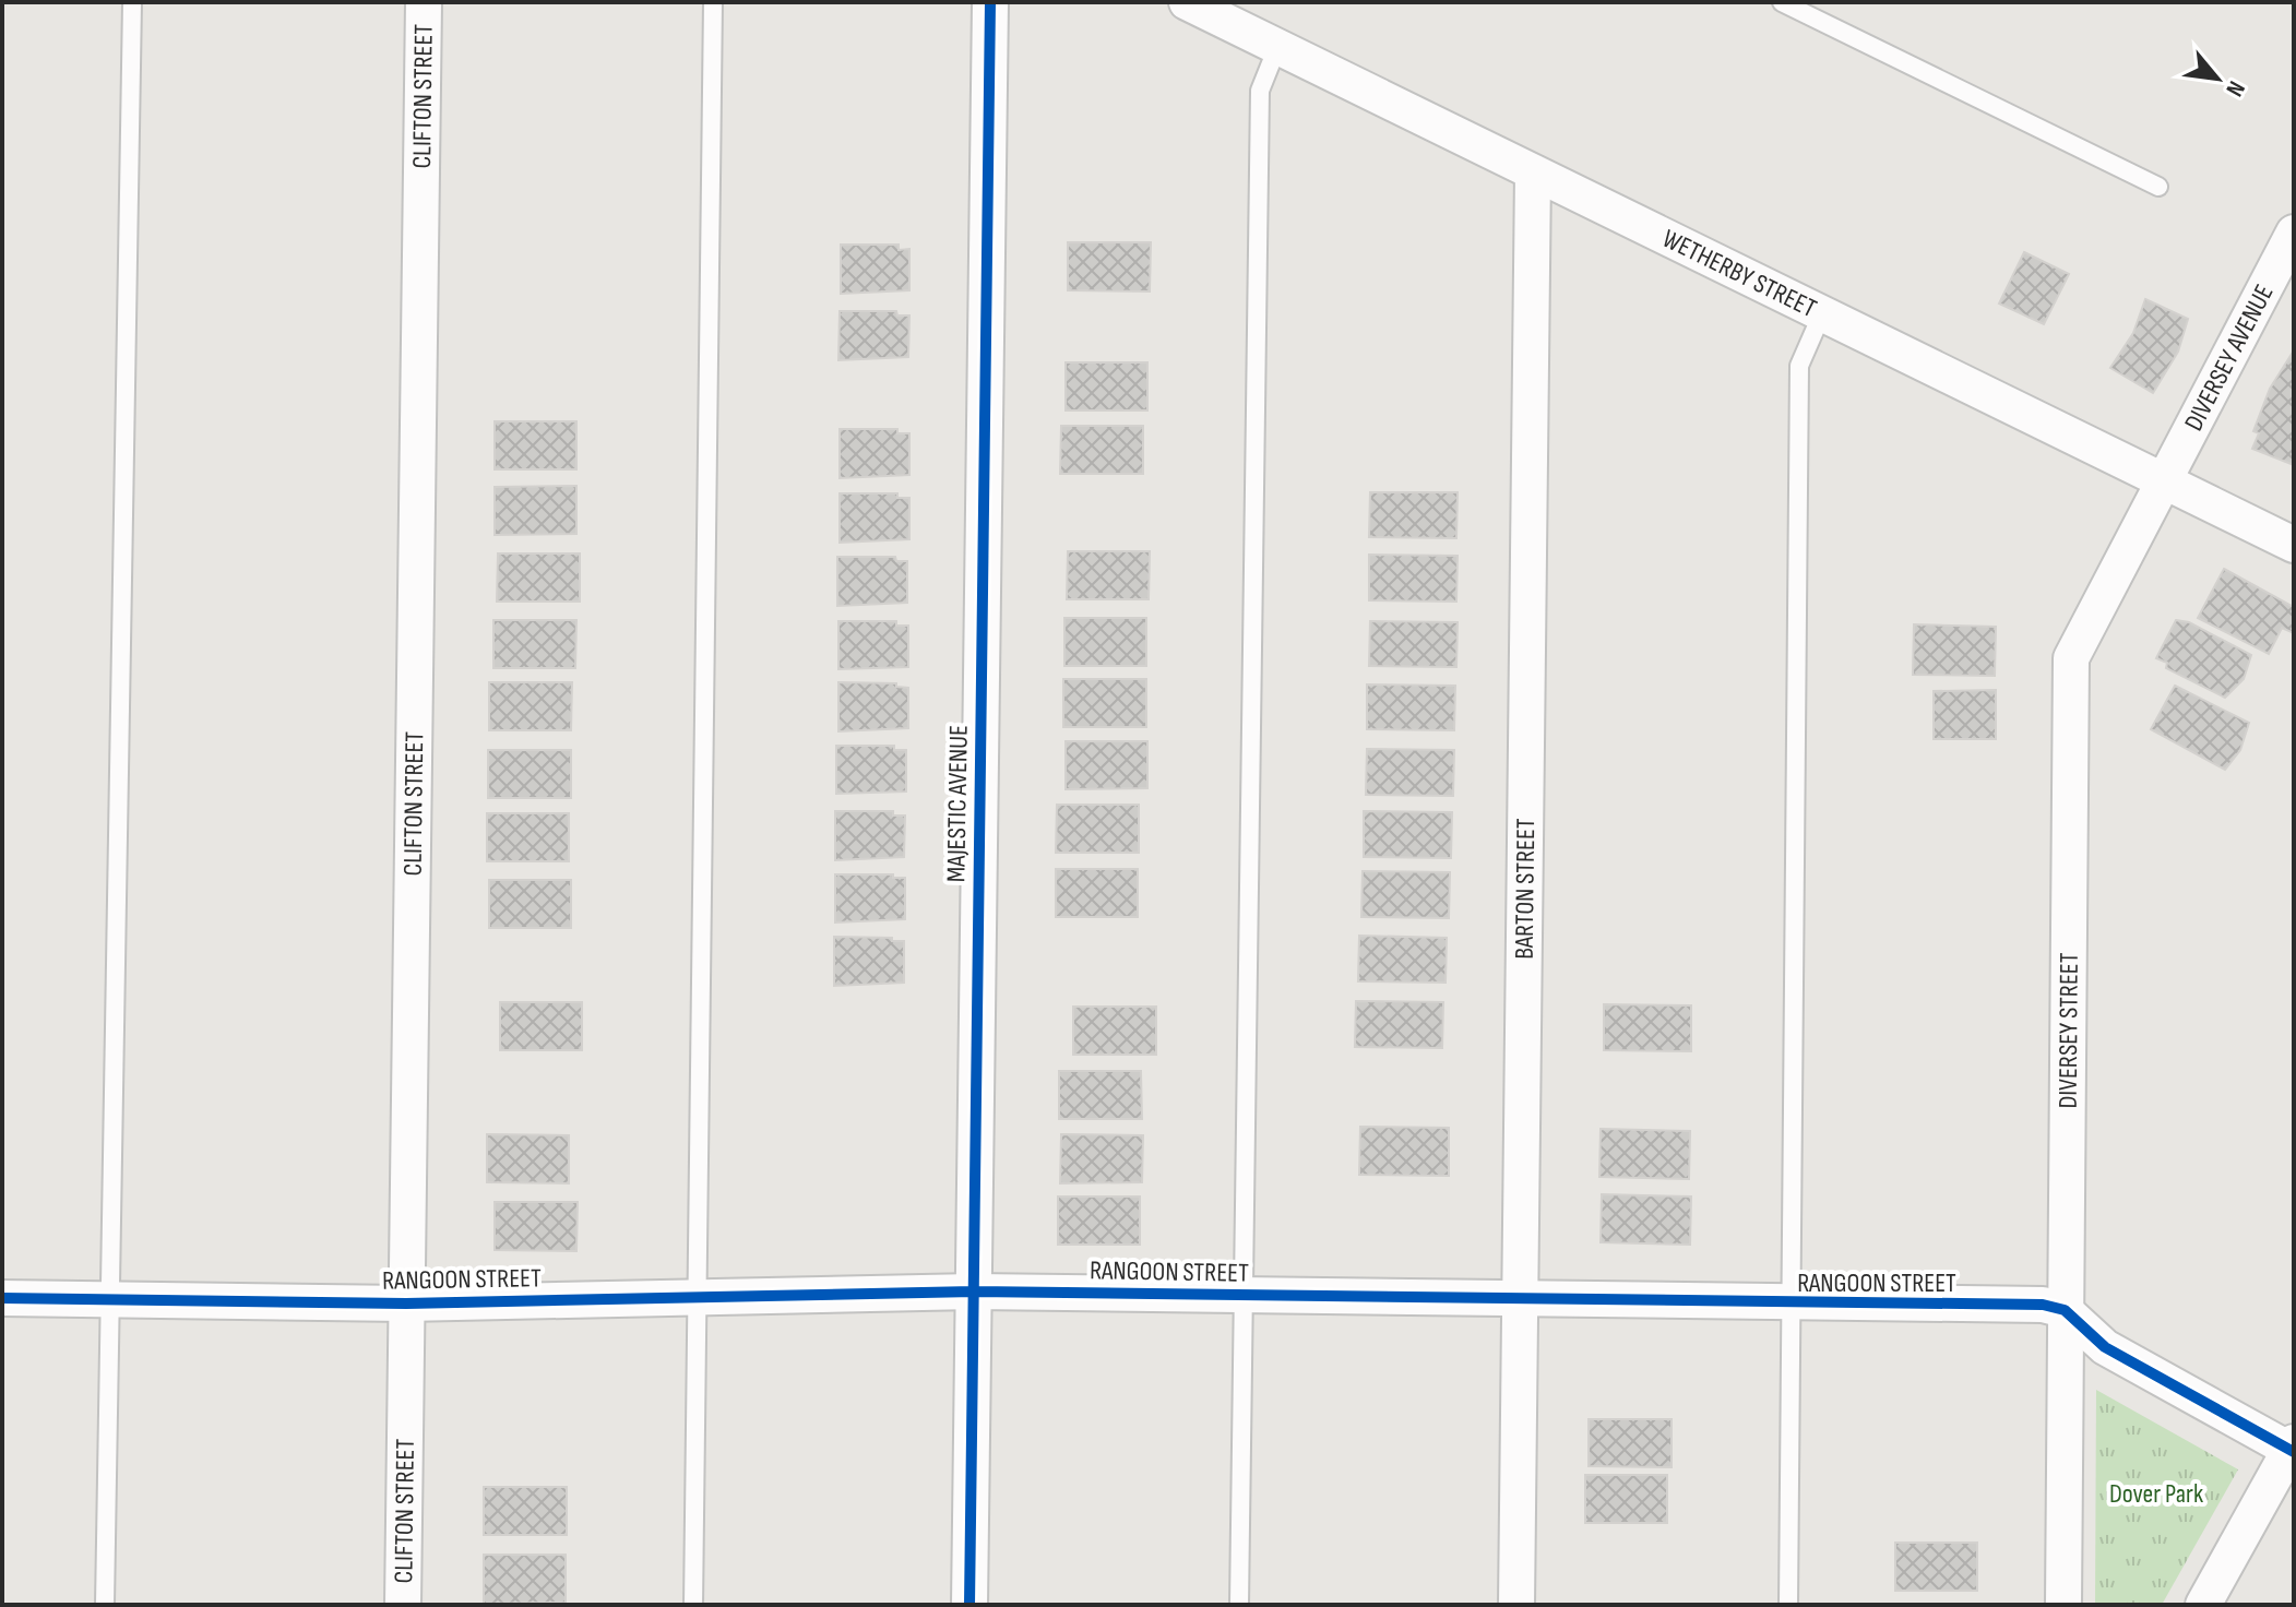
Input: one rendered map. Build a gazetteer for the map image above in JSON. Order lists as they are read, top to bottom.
{
  "streets": {
    "street": [
      "CLIFTON STREET",
      "WETHERBY STREET",
      "DIVERSEY AVENUE",
      "MAJESTIC AVENUE",
      "BARTON STREET",
      "DIVERSEY STREET",
      "RANGOON STREET"
    ]
  },
  "crossings": [
    ["CLIFTON STREET", "RANGOON STREET"],
    ["WETHERBY STREET", "DIVERSEY AVENUE"],
    ["WETHERBY STREET", "BARTON STREET"],
    ["WETHERBY STREET", "DIVERSEY STREET"],
    ["DIVERSEY AVENUE", "DIVERSEY STREET"],
    ["MAJESTIC AVENUE", "RANGOON STREET"],
    ["BARTON STREET", "RANGOON STREET"],
    ["DIVERSEY STREET", "RANGOON STREET"]
  ],
  "parks": ["Dover Park"],
  "north": "bottom right"
}
